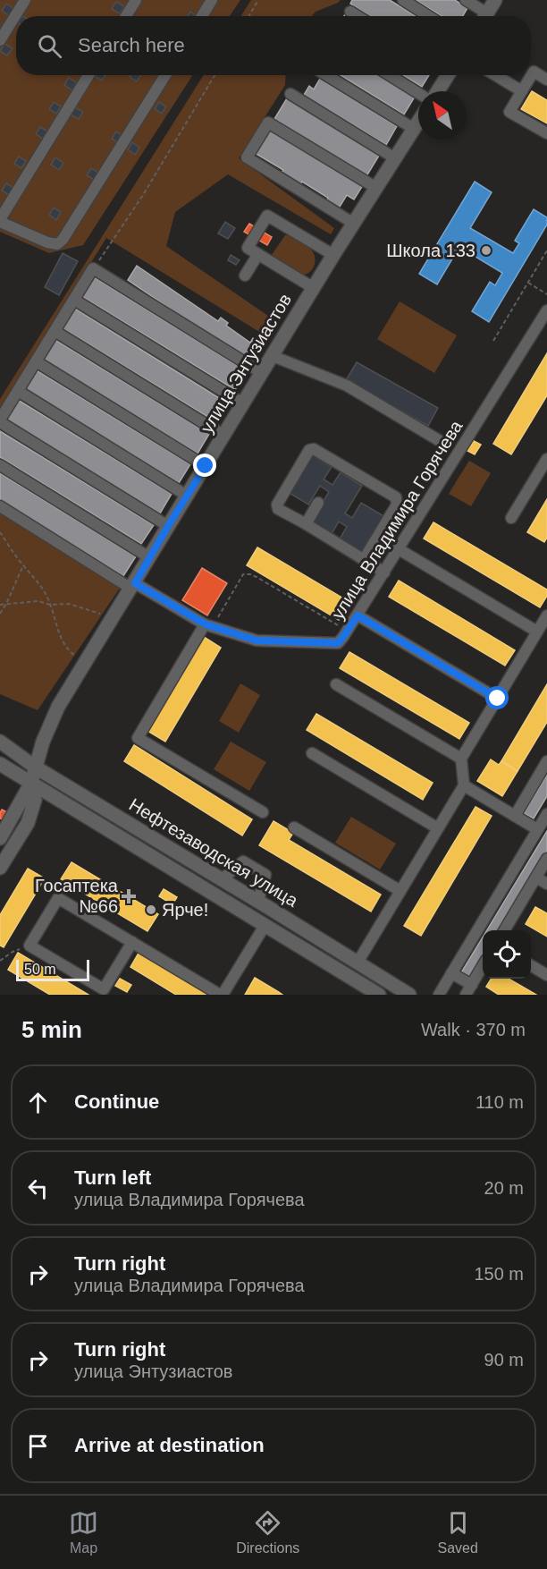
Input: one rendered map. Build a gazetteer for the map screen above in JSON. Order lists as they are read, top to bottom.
{
  "streets": {
    "main road": ["улица Энтузиастов", "Нефтезаводская улица"],
    "street": ["улица Владимира Горячева"]
  },
  "crossings": [
    ["улица Энтузиастов", "улица Владимира Горячева"],
    ["улица Энтузиастов", "Нефтезаводская улица"]
  ],
  "places": {
    "other": ["Школа 133", "Ярче!"],
    "health": ["Госаптека №66"]
  },
  "scale_bar": "50 m",
  "north": "top left",
  "page": {
    "search": "Search here",
    "scale": "50 m",
    "heading": ["5 min", "Walk · 370 m"],
    "list": [
      ["Continue", "110 m"],
      ["Turn left", "улица Владимира Горячева", "20 m"],
      ["Turn right", "улица Владимира Горячева", "150 m"],
      ["Turn right", "улица Энтузиастов", "90 m"],
      "Arrive at destination"
    ],
    "nav": ["Map", "Directions", "Saved"]
  }
}
